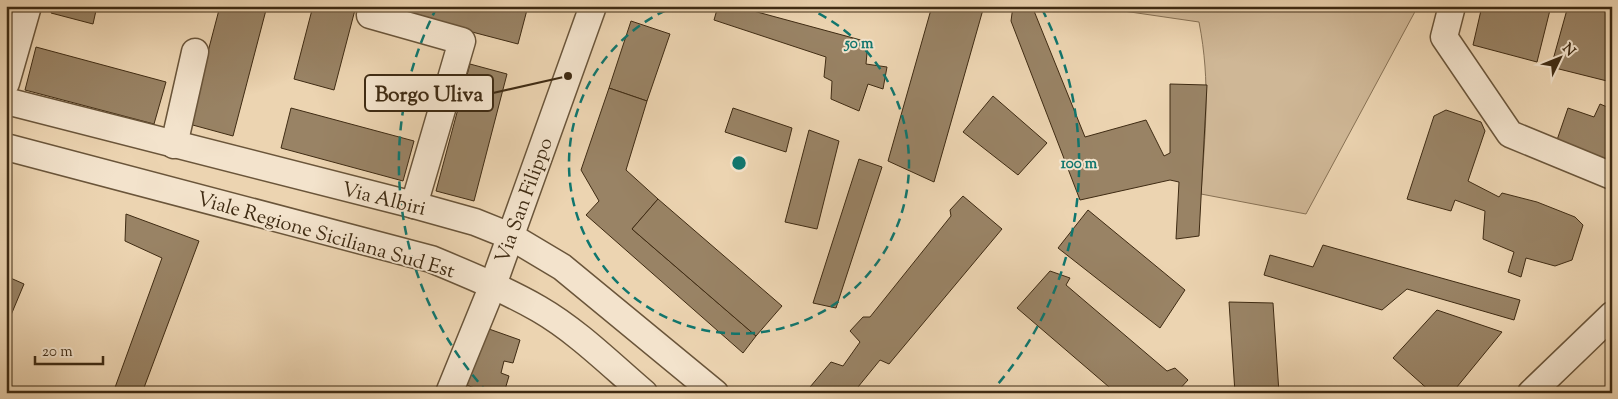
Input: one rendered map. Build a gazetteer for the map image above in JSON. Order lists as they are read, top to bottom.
{
  "streets": {
    "street": ["Via Albiri", "Via San Filippo", "Viale Regione Siciliana Sud Est"]
  },
  "crossings": [
    ["Via Albiri", "Via San Filippo"],
    ["Via San Filippo", "Viale Regione Siciliana Sud Est"]
  ],
  "places": ["Borgo Uliva"],
  "scale_bar": "20 m",
  "north": "top right",
  "rings": ["50 m", "100 m"]
}
